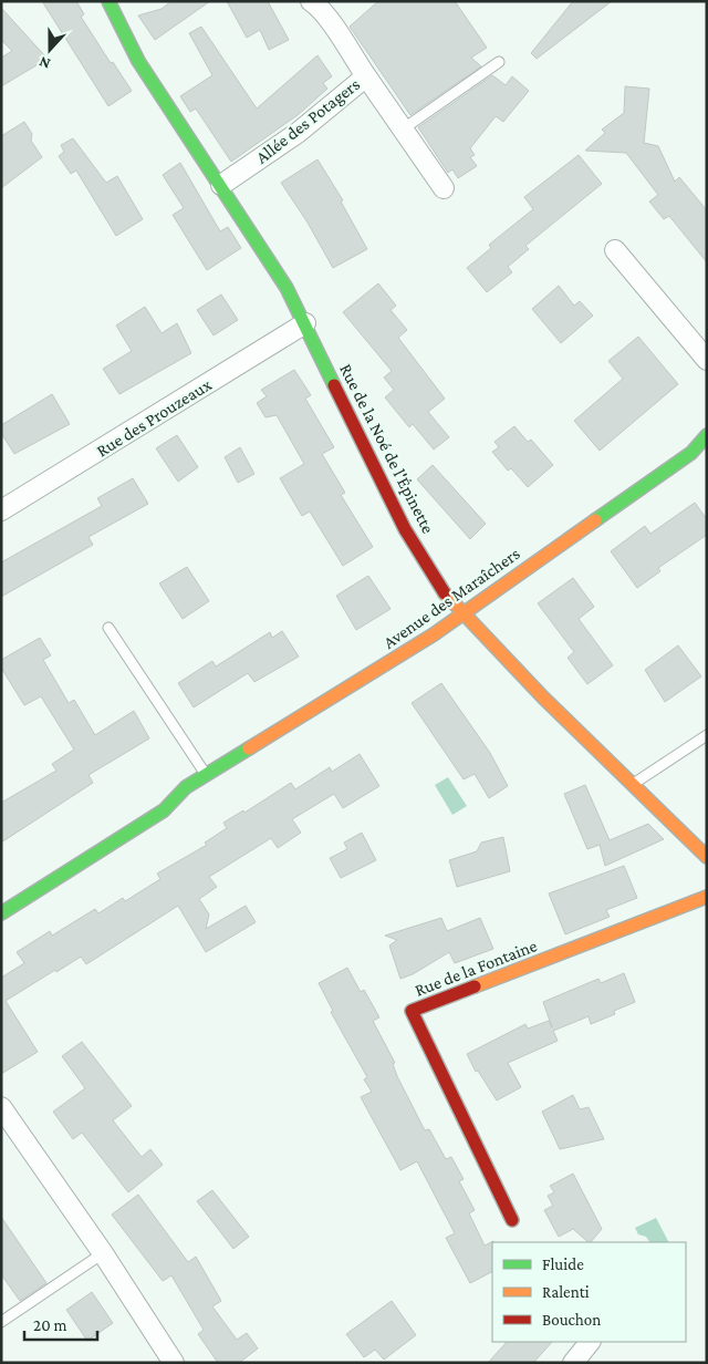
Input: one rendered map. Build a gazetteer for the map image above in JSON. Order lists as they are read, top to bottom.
{
  "streets": {
    "street": [
      "Allée des Potagers",
      "Rue des Prouzeaux",
      "Rue de la Noé de l'Épinette",
      "Avenue des Maraîchers",
      "Rue de la Fontaine"
    ]
  },
  "crossings": [
    ["Allée des Potagers", "Rue de la Noé de l'Épinette"],
    ["Rue des Prouzeaux", "Rue de la Noé de l'Épinette"],
    ["Rue de la Noé de l'Épinette", "Avenue des Maraîchers"]
  ],
  "legend": ["Fluide", "Ralenti", "Bouchon"],
  "scale_bar": "20 m",
  "north": "bottom"
}
